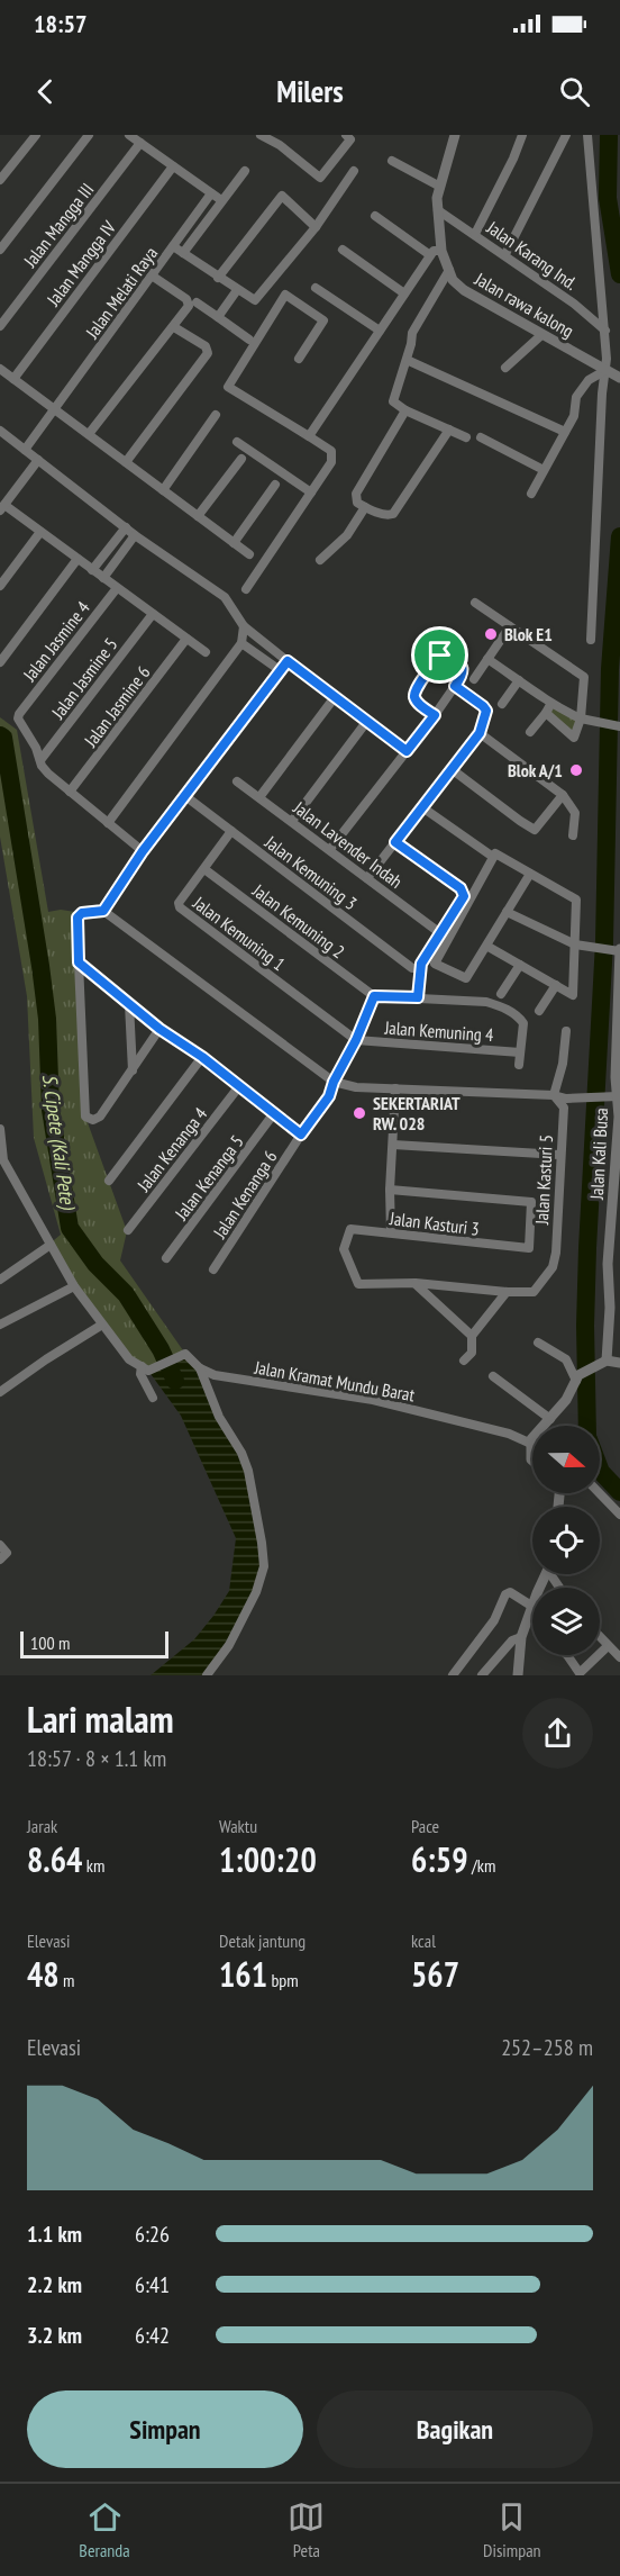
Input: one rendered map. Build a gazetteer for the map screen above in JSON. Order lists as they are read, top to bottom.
{
  "streets": {
    "street": [
      "Jalan Mangga III",
      "Jalan Karang Ind.",
      "Jalan Mangga IV",
      "Jalan Melati Raya",
      "Jalan rawa kalong",
      "Jalan Jasmine 4",
      "Jalan Jasmine 5",
      "Jalan Jasmine 6",
      "Jalan Lavender Indah",
      "Jalan Kemuning 3",
      "Jalan Kemuning 2",
      "Jalan Kemuning 1",
      "Jalan Kemuning 4",
      "Jalan Kenanga 4",
      "Jalan Kali Busa",
      "Jalan Kenanga 5",
      "Jalan Kasturi 5",
      "Jalan Kenanga 6",
      "Jalan Kasturi 3",
      "Jalan Kramat Mundu Barat"
    ]
  },
  "crossings": [
    ["Jalan Karang Ind.", "Jalan rawa kalong"],
    ["Jalan Jasmine 4", "Jalan Jasmine 5"],
    ["Jalan Kemuning 3", "Jalan Kemuning 1"],
    ["Jalan Kemuning 2", "Jalan Kemuning 1"],
    ["Jalan Kemuning 2", "Jalan Kenanga 6"],
    ["Jalan Kemuning 1", "Jalan Kemuning 4"],
    ["Jalan Kemuning 1", "Jalan Kenanga 6"],
    ["Jalan Kemuning 4", "Jalan Kenanga 6"]
  ],
  "water": ["S. Cipete (Kali Pete)"],
  "places": ["Blok E1", "Blok A/1", "SEKERTARIAT RW. 028"],
  "scale_bar": "100 m",
  "north": "right",
  "page": {
    "status": "18:57",
    "header": "Milers",
    "scale": "100 m",
    "heading": ["Lari malam", "18:57 · 8 × 1.1 km"],
    "stats": [
      ["Jarak", "8.64 km"],
      ["Waktu", "1:00:20"],
      ["Pace", "6:59 /km"],
      ["Elevasi", "48 m"],
      ["Detak jantung", "161 bpm"],
      ["kcal", "567"]
    ],
    "chart": ["Elevasi", "252–258 m"],
    "list": [
      {
        "name": "1.1 km",
        "note": "6:26"
      },
      {
        "name": "2.2 km",
        "note": "6:41"
      },
      {
        "name": "3.2 km",
        "note": "6:42"
      }
    ],
    "buttons": ["Simpan", "Bagikan"],
    "tabs": ["Beranda", "Peta", "Disimpan"]
  }
}
